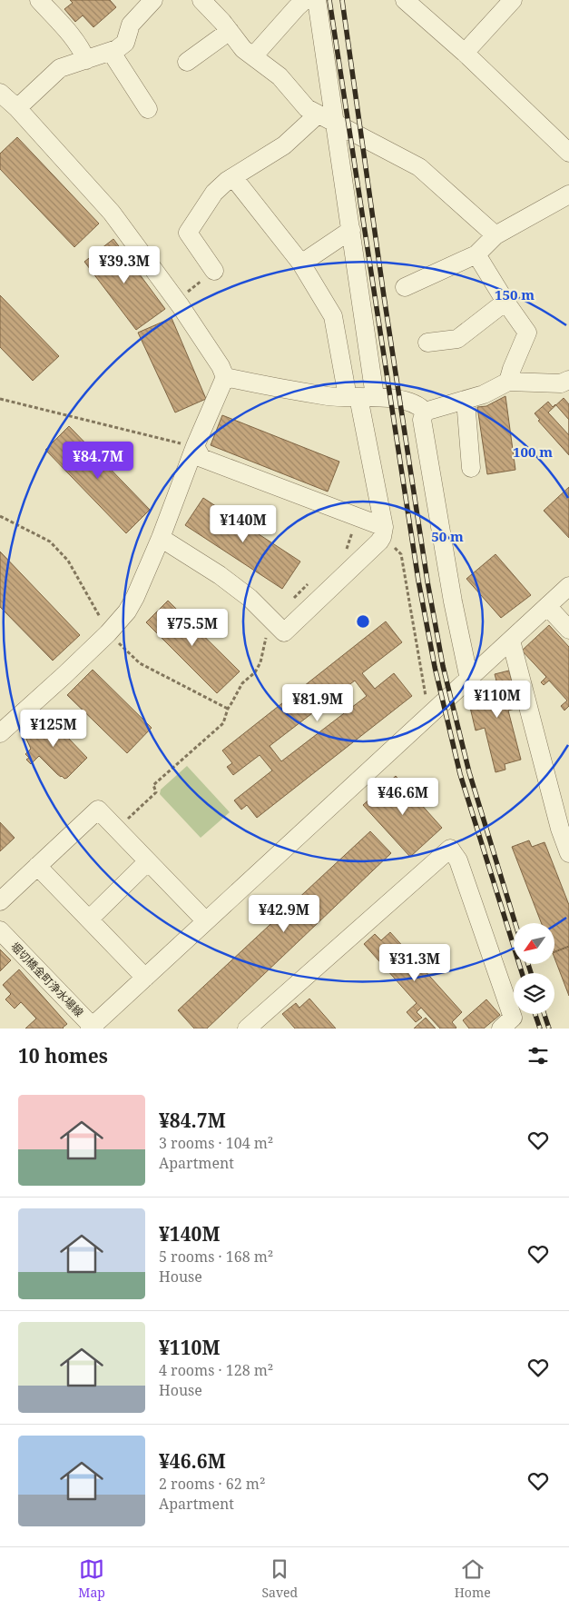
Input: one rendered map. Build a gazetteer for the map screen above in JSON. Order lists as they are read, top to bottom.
{
  "streets": {
    "street": ["堀切橋金町浄水場線"]
  },
  "north": "bottom left",
  "page": {
    "price": [
      "¥39.3M",
      "¥84.7M",
      "¥140M",
      "¥75.5M",
      "¥110M",
      "¥81.9M",
      "¥125M",
      "¥46.6M",
      "¥42.9M",
      "¥31.3M"
    ],
    "heading": "10 homes",
    "list": [
      {
        "name": "¥84.7M",
        "note": "3 rooms · 104 m² · Apartment"
      },
      {
        "name": "¥140M",
        "note": "5 rooms · 168 m² · House"
      },
      {
        "name": "¥110M",
        "note": "4 rooms · 128 m² · House"
      },
      {
        "name": "¥46.6M",
        "note": "2 rooms · 62 m² · Apartment"
      }
    ],
    "tabs": ["Map", "Saved", "Home"]
  },
  "rings": ["150 m", "100 m", "50 m"]
}
